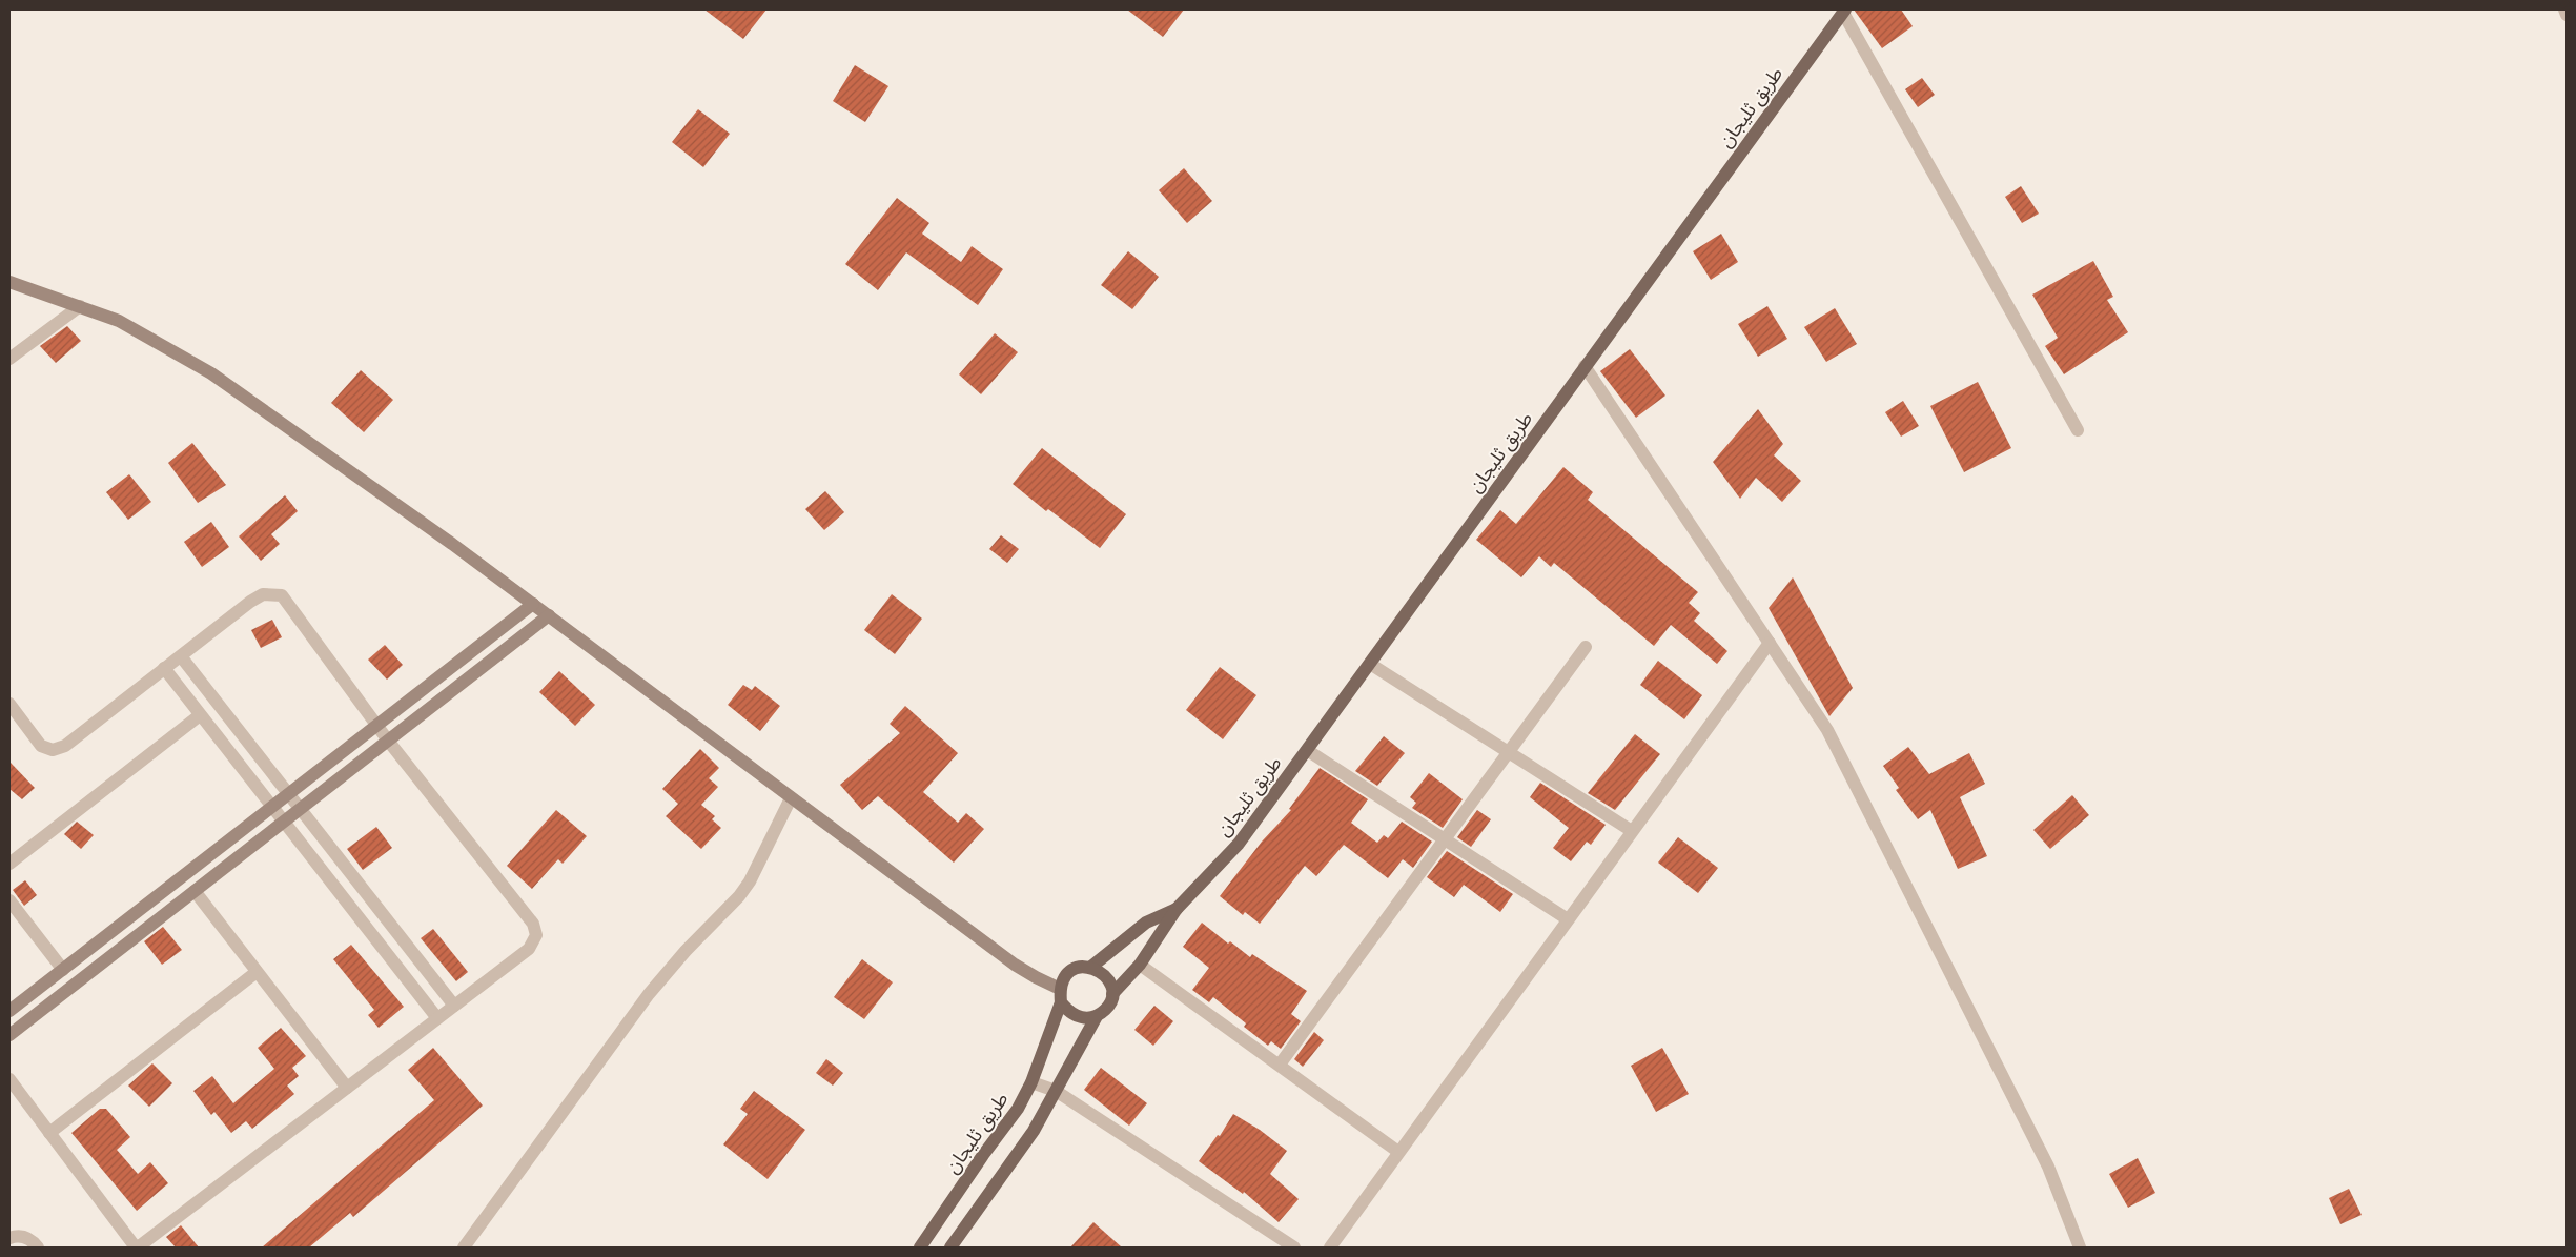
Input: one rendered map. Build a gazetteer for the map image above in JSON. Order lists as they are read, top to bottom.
{
  "streets": {
    "main road": ["طريق ثليجان"]
  }
}
